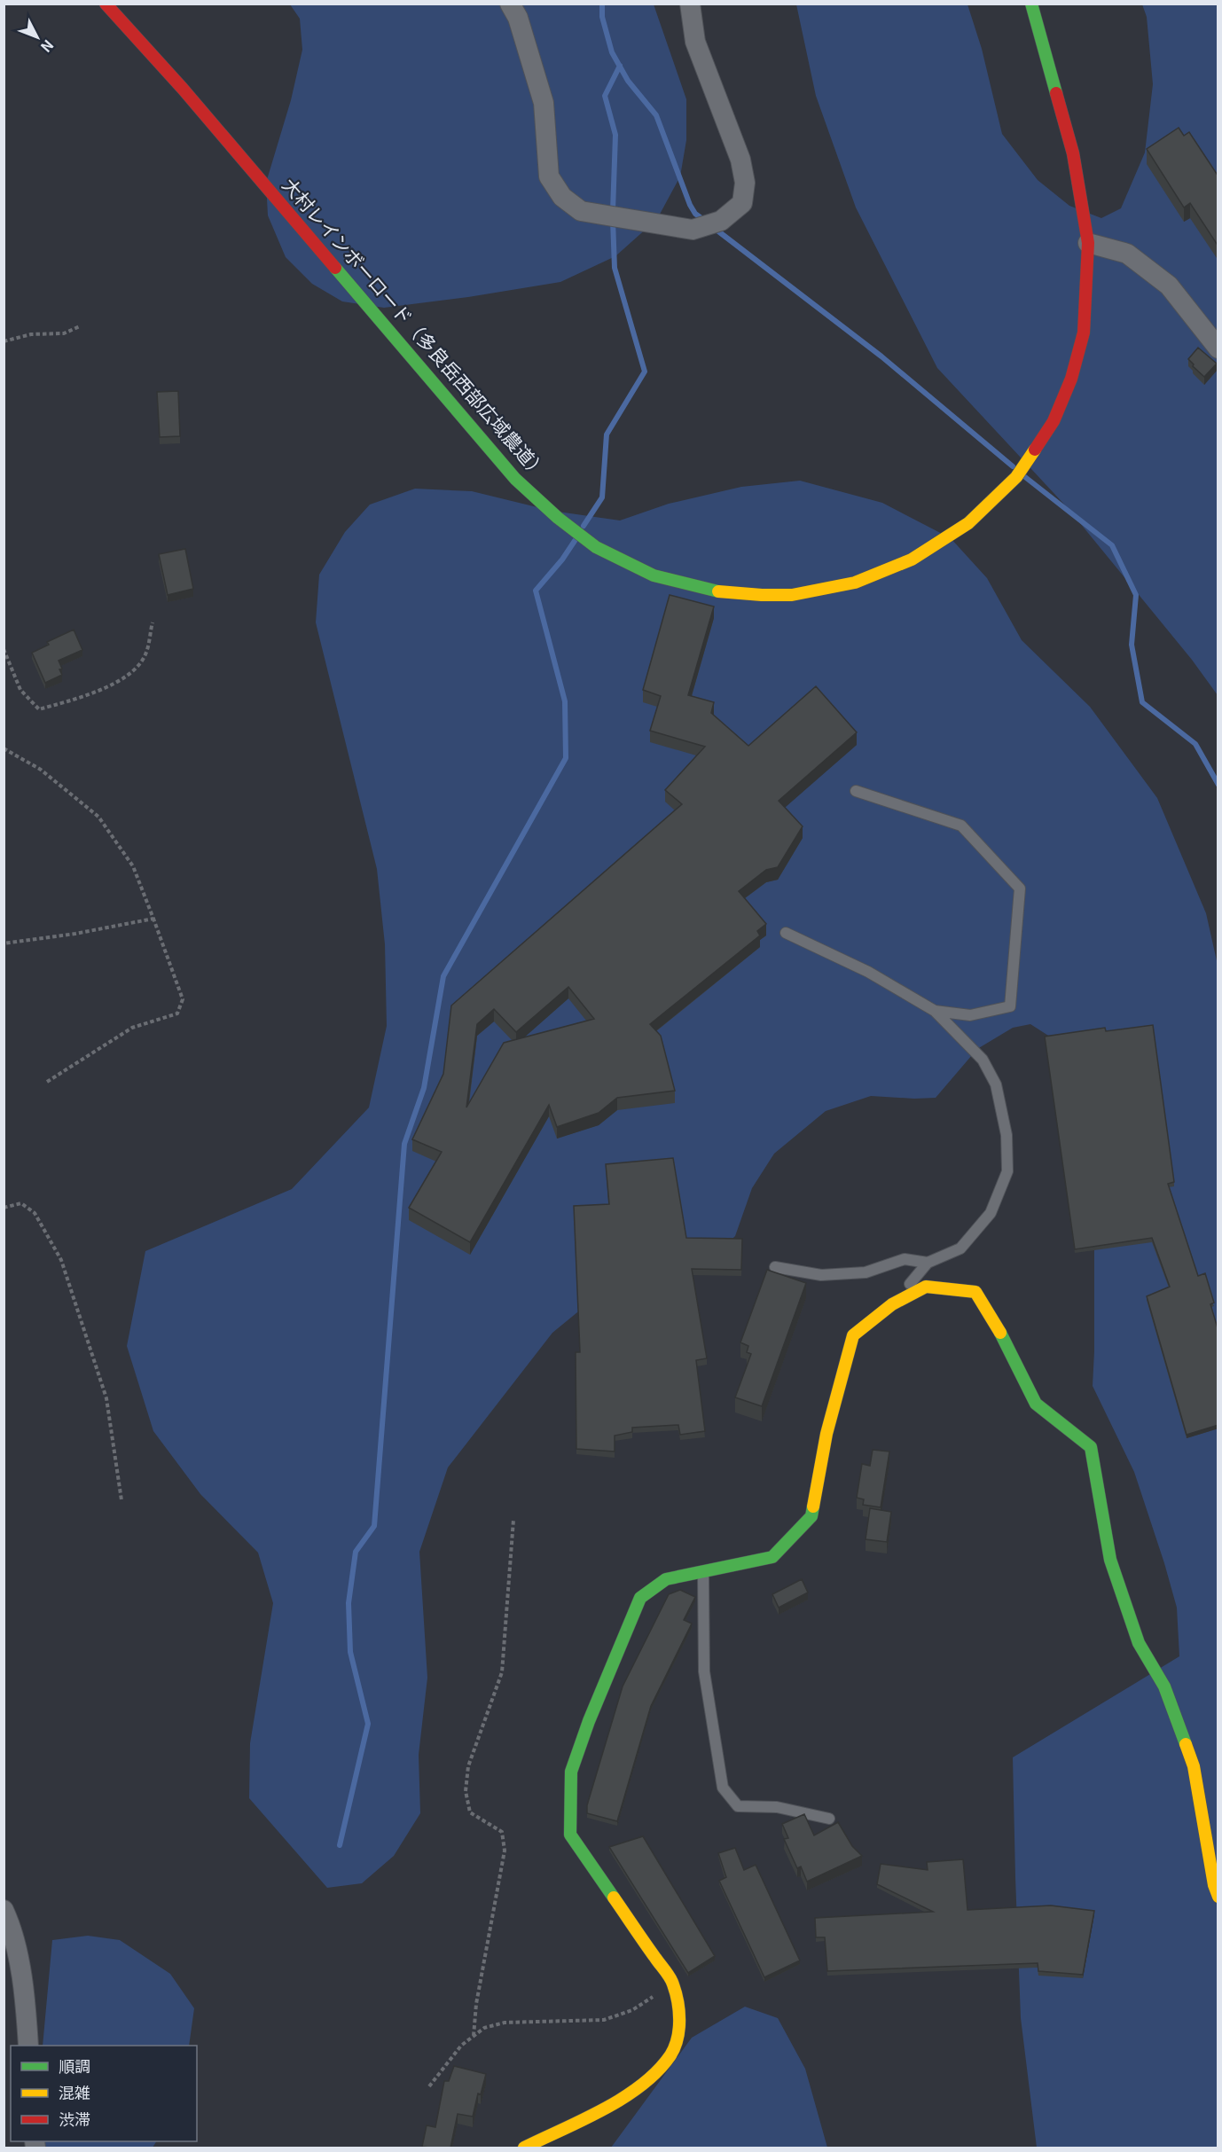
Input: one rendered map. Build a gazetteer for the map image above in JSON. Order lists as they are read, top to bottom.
{
  "streets": {
    "street": ["大村レインボーロード（多良岳西部広域農道）"]
  },
  "legend": ["順調", "混雑", "渋滞"],
  "north": "bottom right"
}
